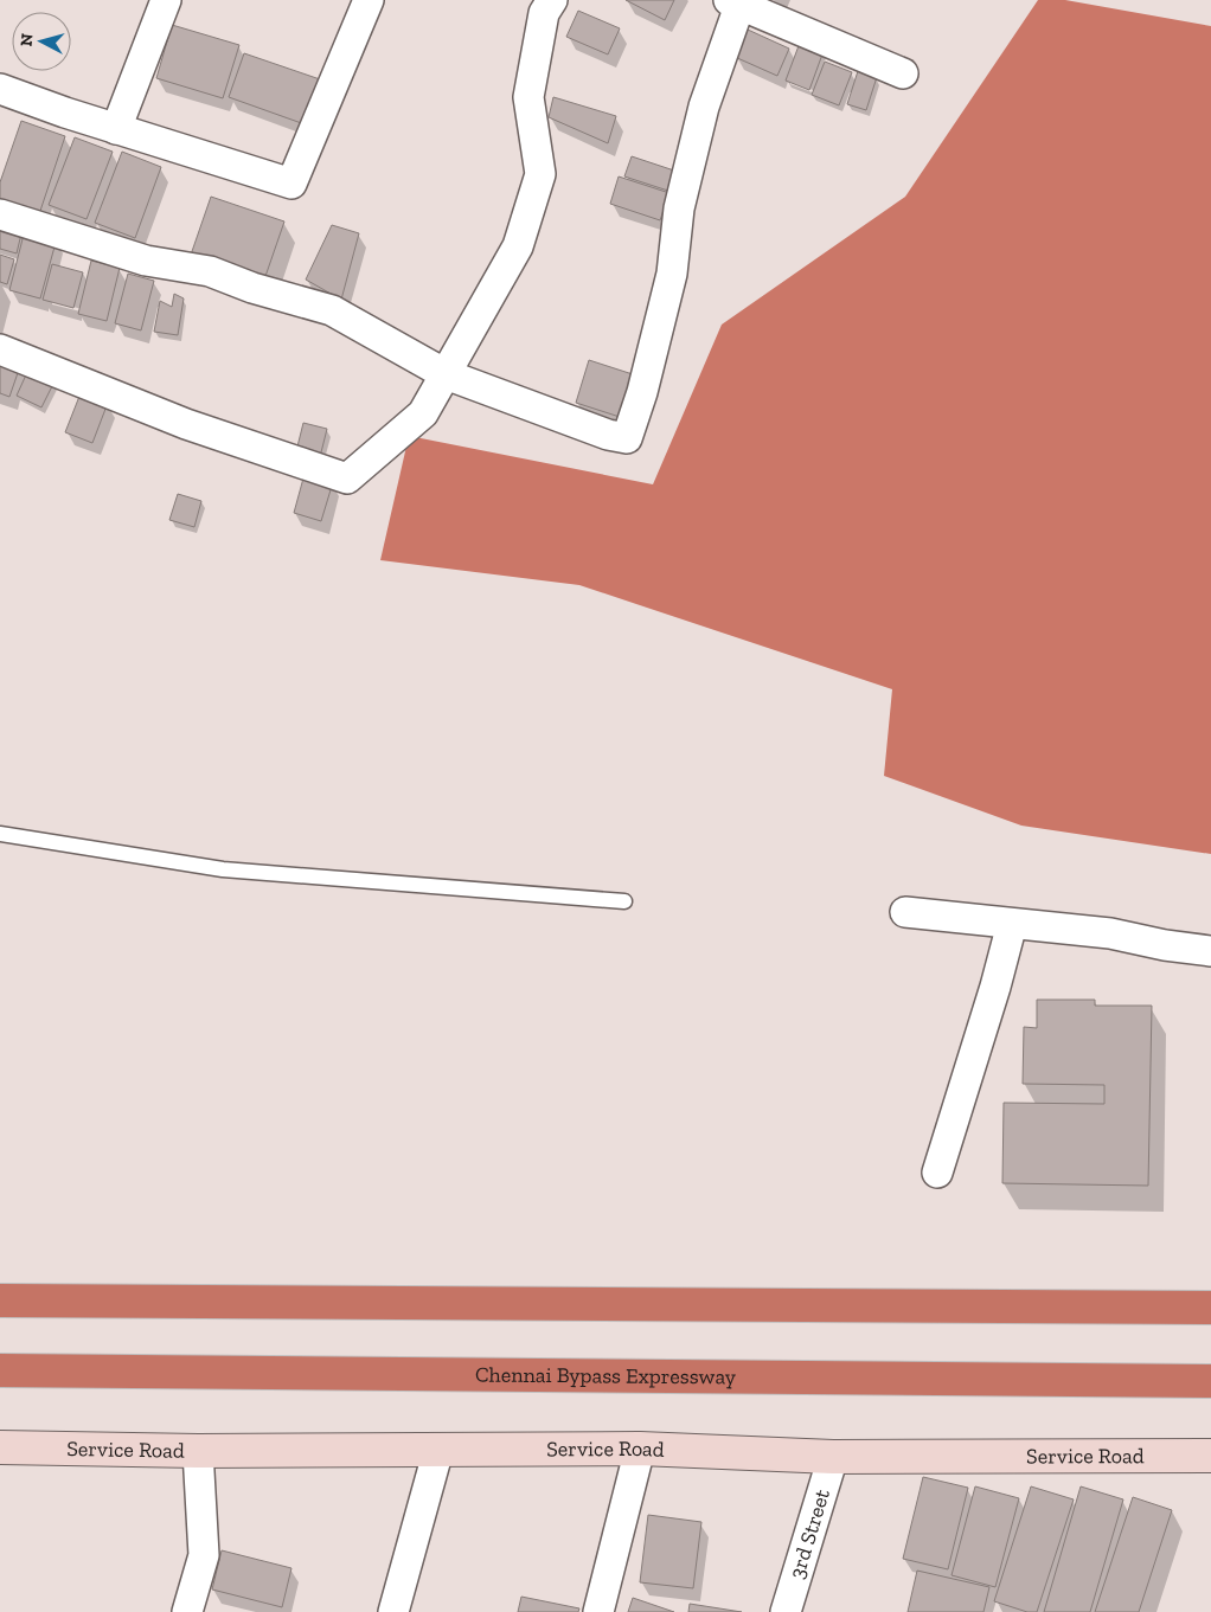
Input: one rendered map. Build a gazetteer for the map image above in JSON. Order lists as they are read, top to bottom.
{
  "streets": {
    "highway": ["Chennai Bypass Expressway"],
    "street": ["Service Road", "3rd Street"]
  },
  "crossings": [
    ["Service Road", "3rd Street"]
  ],
  "north": "left"
}
